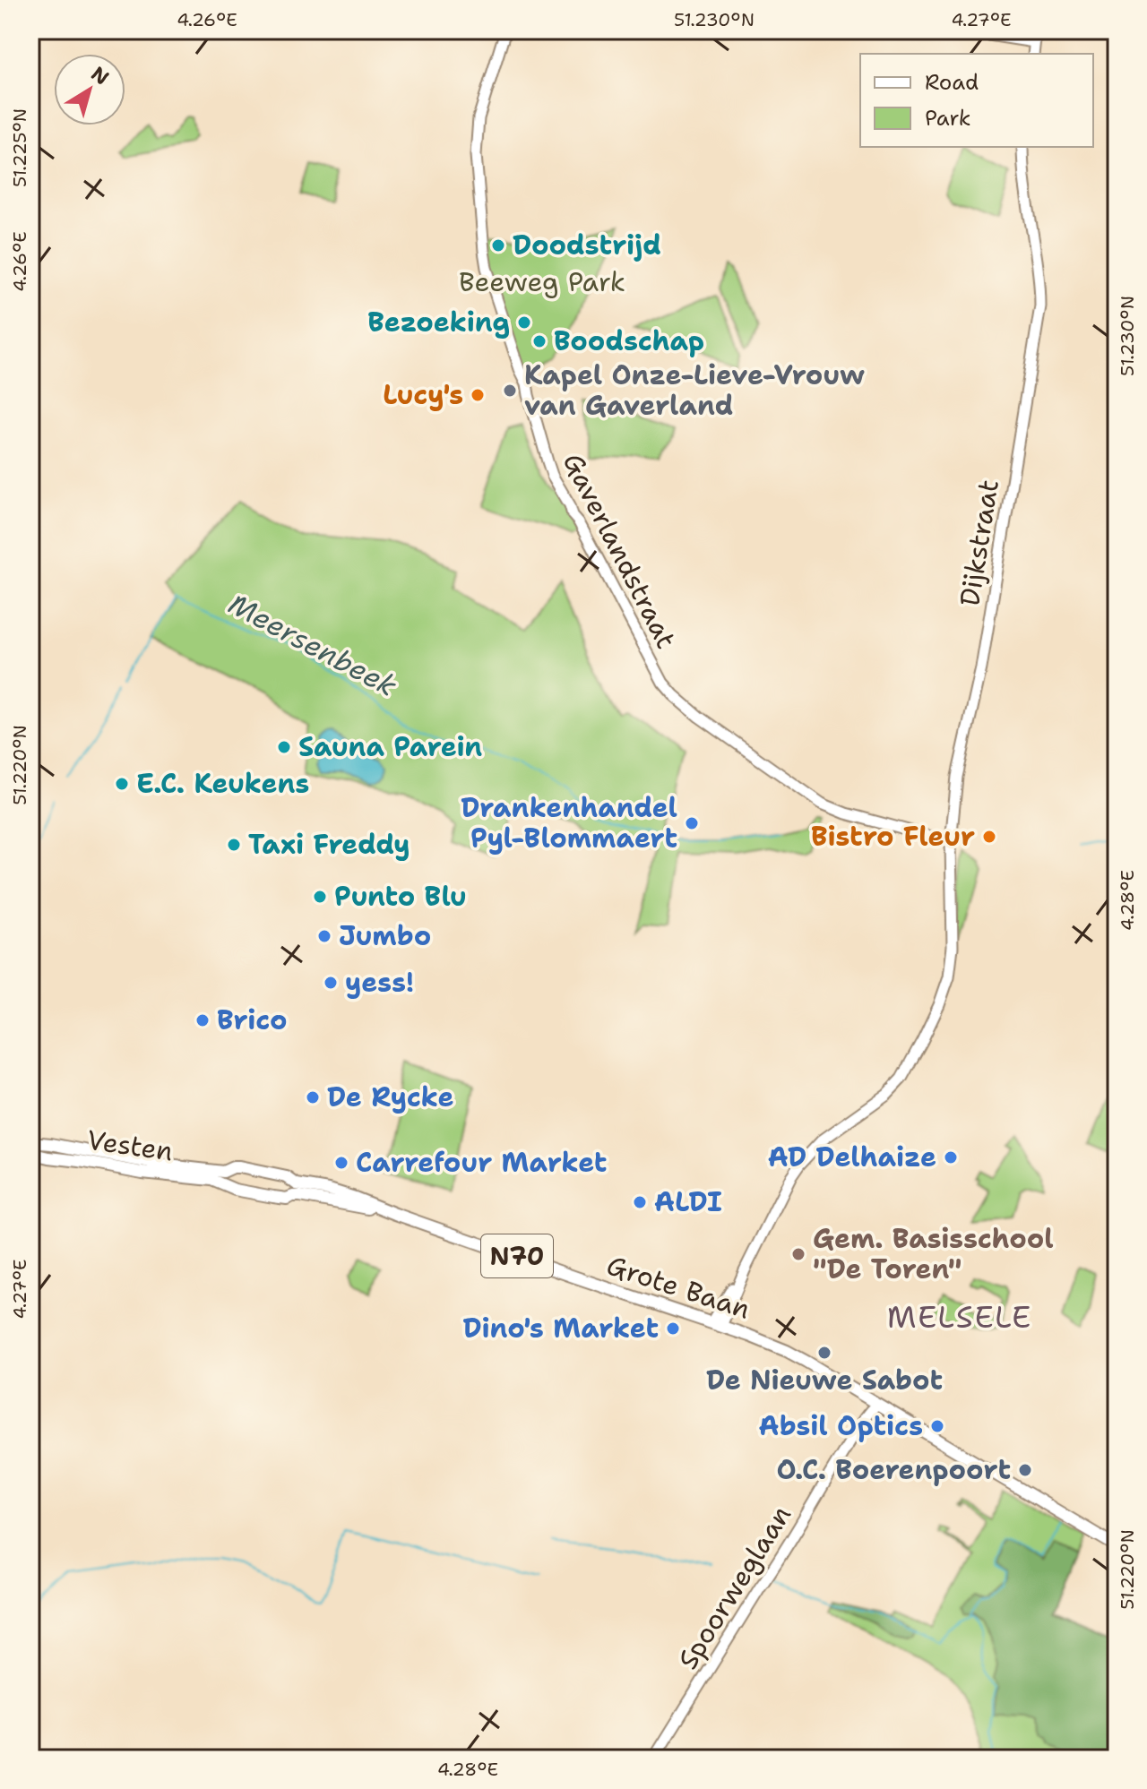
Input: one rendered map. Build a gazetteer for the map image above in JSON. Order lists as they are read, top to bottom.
{
  "streets": {
    "main road": ["Vesten", "N70", "Grote Baan"],
    "street": ["Dijkstraat", "Gaverlandstraat", "Spoorweglaan"]
  },
  "crossings": [
    ["Dijkstraat", "Gaverlandstraat"],
    ["Dijkstraat", "Grote Baan"],
    ["Vesten", "Grote Baan"],
    ["Grote Baan", "Spoorweglaan"]
  ],
  "districts": ["MELSELE"],
  "water": ["Meersenbeek"],
  "parks": ["Beeweg Park"],
  "places": [
    "Doodstrijd",
    "Bezoeking",
    "Boodschap",
    "Kapel Onze-Lieve-Vrouw van Gaverland",
    "Lucy's",
    "Sauna Parein",
    "E.C. Keukens",
    "Drankenhandel Pyl-Blommaert",
    "Bistro Fleur",
    "Taxi Freddy",
    "Punto Blu",
    "Jumbo",
    "yess!",
    "Brico",
    "De Rycke",
    "AD Delhaize",
    "Carrefour Market",
    "ALDI",
    "Gem. Basisschool \"De Toren\"",
    "Dino's Market",
    "De Nieuwe Sabot",
    "Absil Optics",
    "O.C. Boerenpoort"
  ],
  "legend": ["Road", "Park"],
  "north": "top right",
  "coordinates": [
    "4.26°E",
    "51.230°N",
    "4.27°E",
    "51.225°N",
    "51.220°N",
    "4.28°E"
  ]
}
